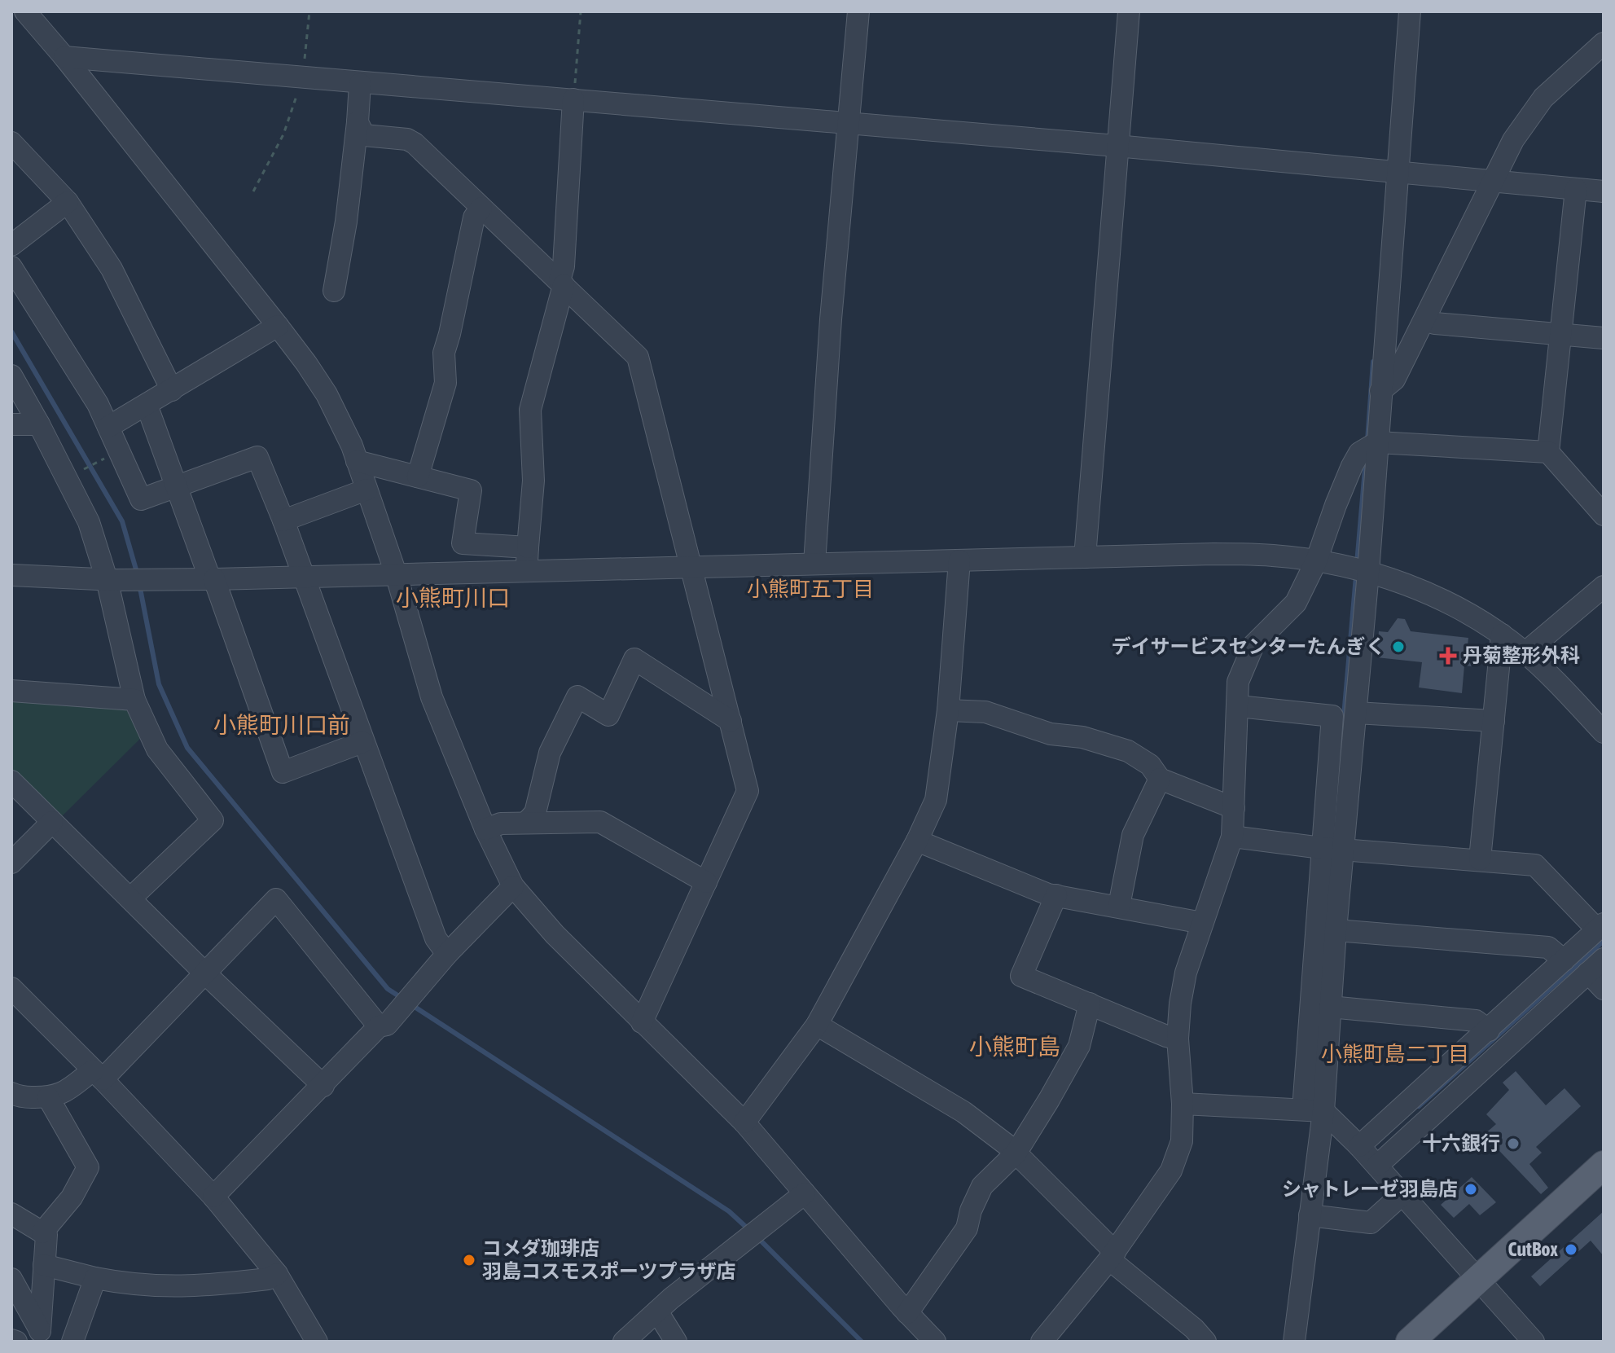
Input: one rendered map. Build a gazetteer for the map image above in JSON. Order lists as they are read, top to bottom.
{
  "districts": [
    "小熊町五丁目",
    "小熊町川口",
    "小熊町川口前",
    "小熊町島",
    "小熊町島二丁目"
  ],
  "places": {
    "other": [
      "デイサービスセンターたんぎく",
      "十六銀行",
      "シャトレーゼ羽島店",
      "CutBox",
      "コメダ珈琲店 羽島コスモスポーツプラザ店"
    ],
    "health": ["丹菊整形外科"]
  }
}
